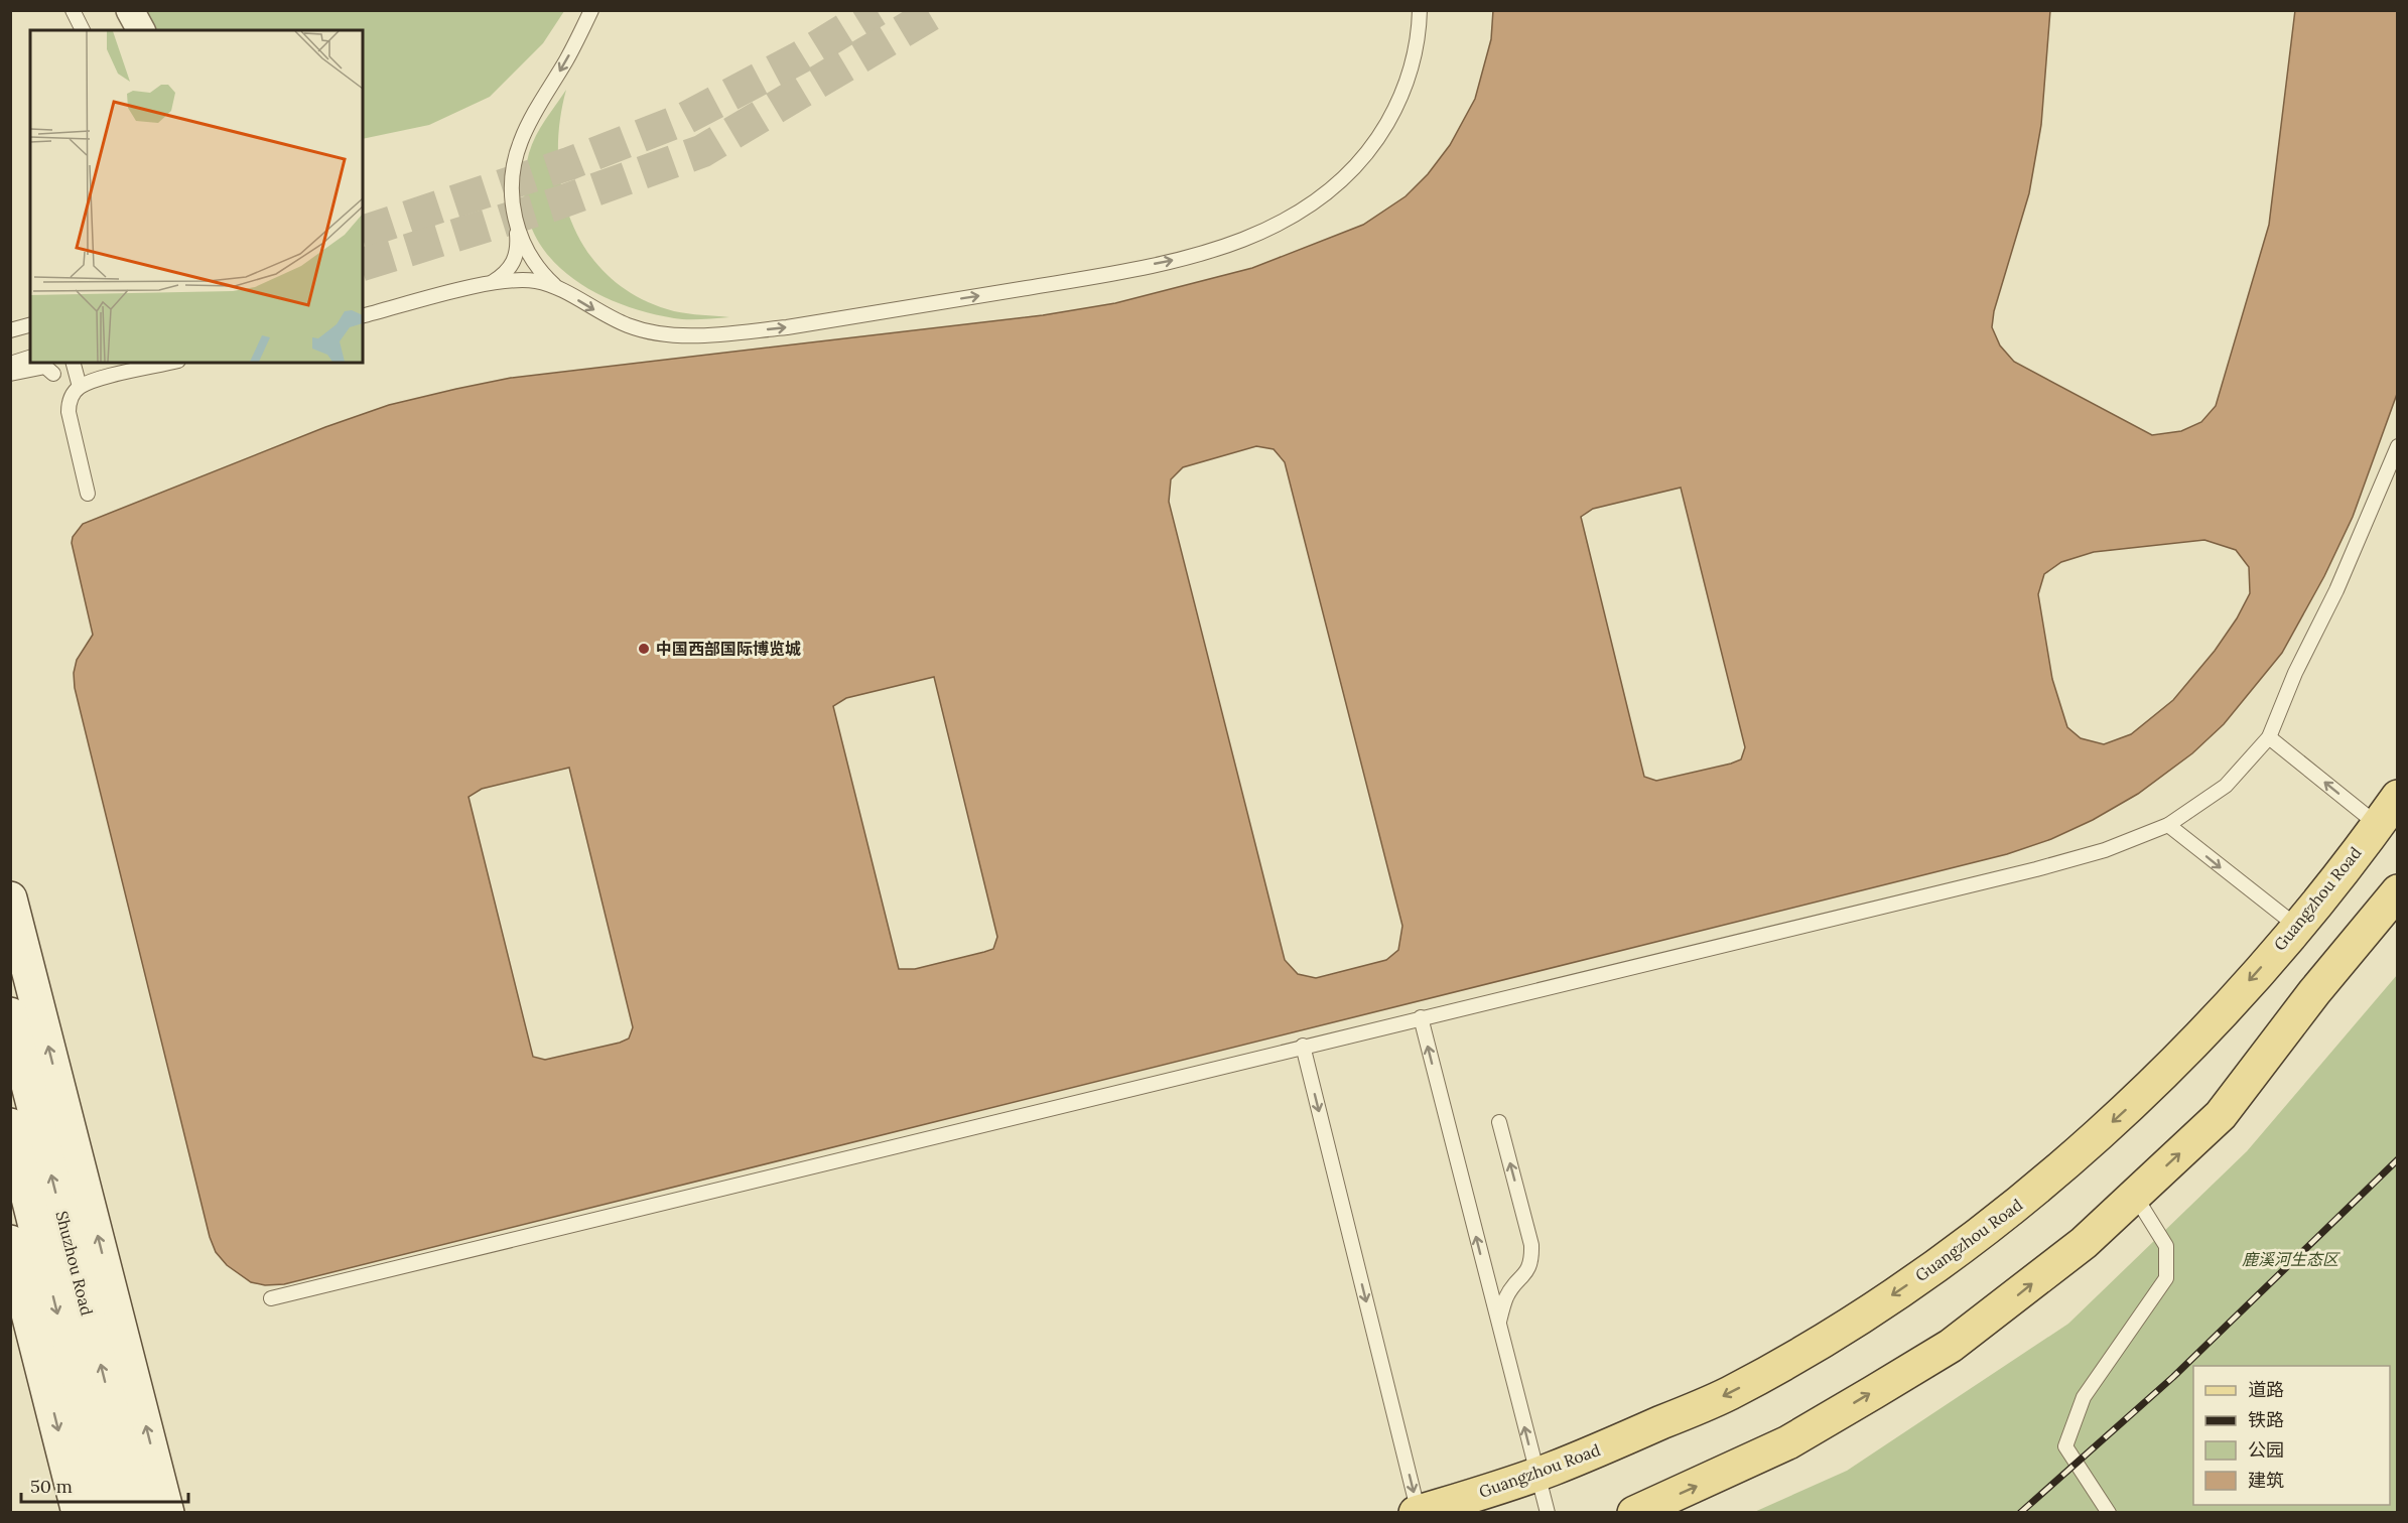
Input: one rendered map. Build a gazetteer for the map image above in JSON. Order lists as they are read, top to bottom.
{
  "streets": {
    "main road": ["Guangzhou Road", "Shuzhou Road"]
  },
  "parks": ["鹿溪河生态区"],
  "places": ["中国西部国际博览城"],
  "legend": [
    "道路",
    "铁路",
    "公园",
    "建筑"
  ],
  "scale_bar": "50 m"
}
